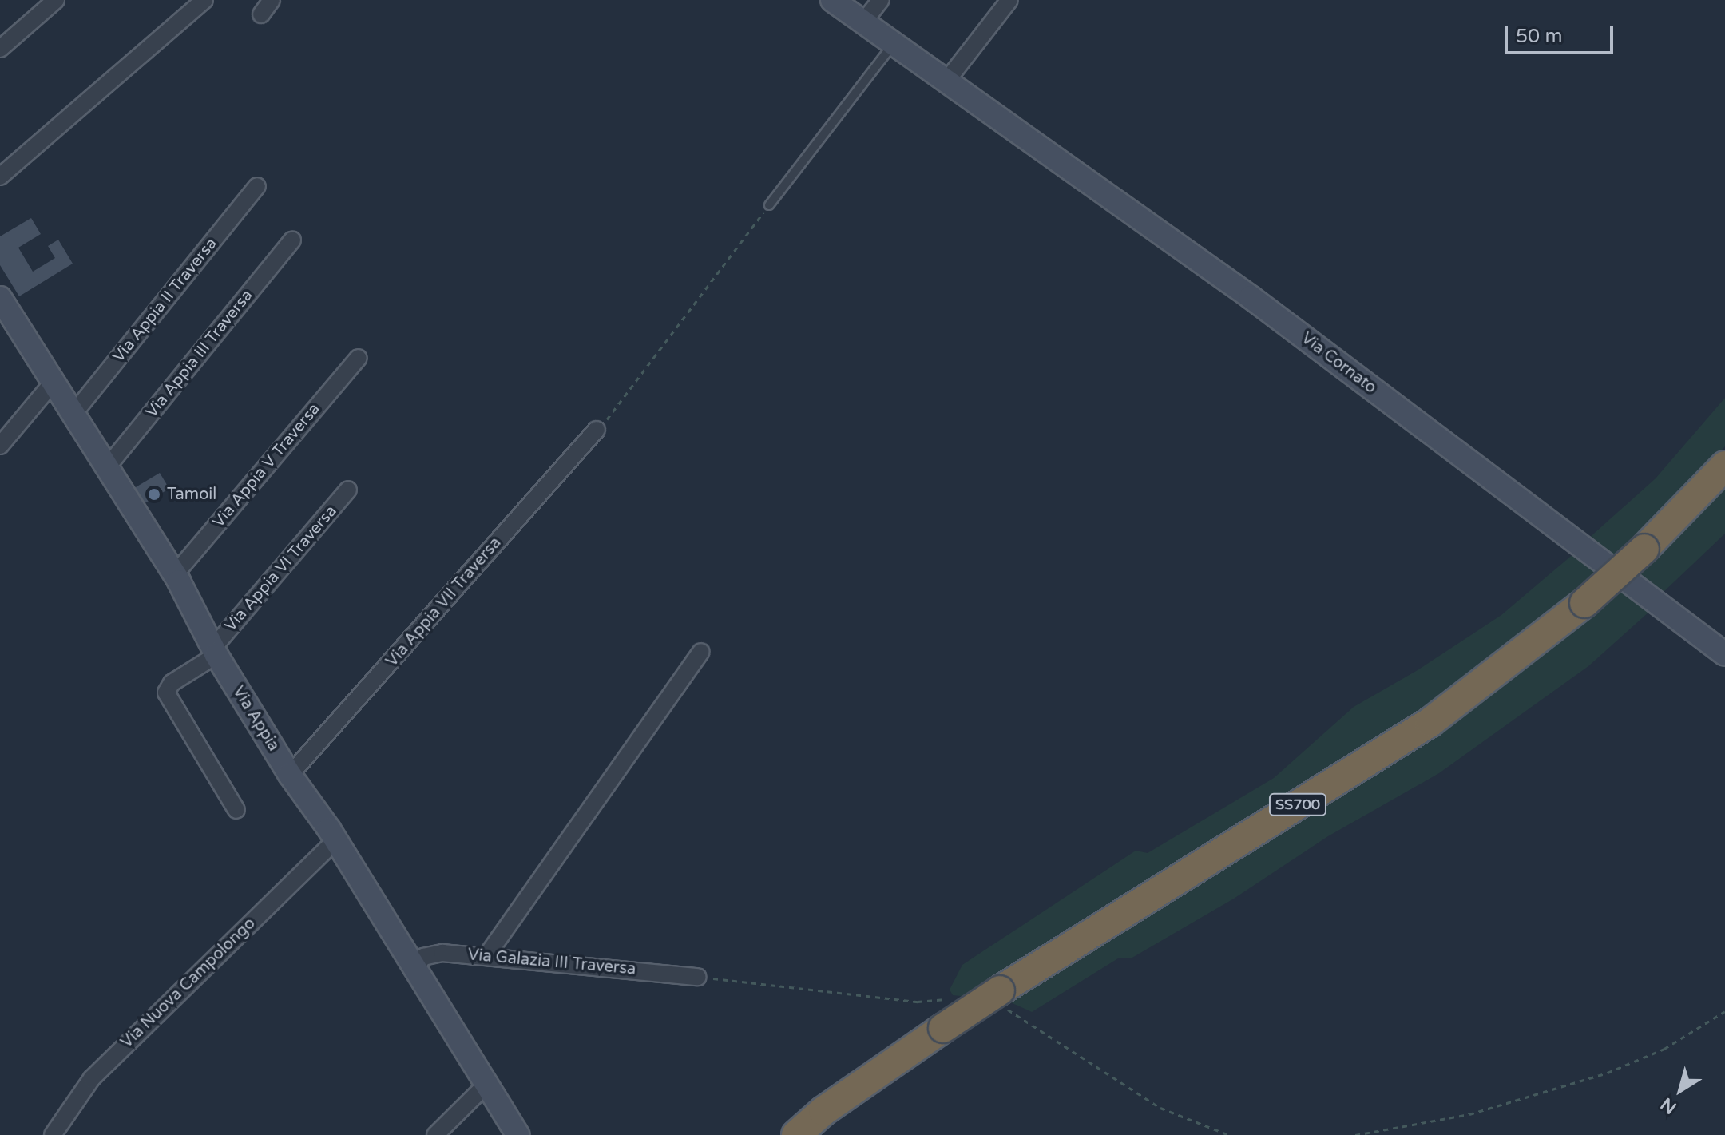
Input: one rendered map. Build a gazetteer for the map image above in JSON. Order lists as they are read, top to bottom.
{
  "streets": {
    "highway": ["SS700"],
    "street": [
      "Via Appia II Traversa",
      "Via Appia III Traversa",
      "Via Cornato",
      "Via Appia V Traversa",
      "Via Appia VI Traversa",
      "Via Appia VII Traversa",
      "Via Appia",
      "Via Galazia III Traversa",
      "Via Nuova Campolongo"
    ]
  },
  "crossings": [
    ["Via Appia II Traversa", "Via Appia"],
    ["Via Appia III Traversa", "Via Appia"],
    ["Via Appia V Traversa", "Via Appia"],
    ["Via Appia VI Traversa", "Via Appia"],
    ["Via Appia VII Traversa", "Via Appia"],
    ["Via Appia", "Via Galazia III Traversa"],
    ["Via Appia", "Via Nuova Campolongo"]
  ],
  "places": ["Tamoil"],
  "scale_bar": "50 m",
  "north": "bottom left"
}
